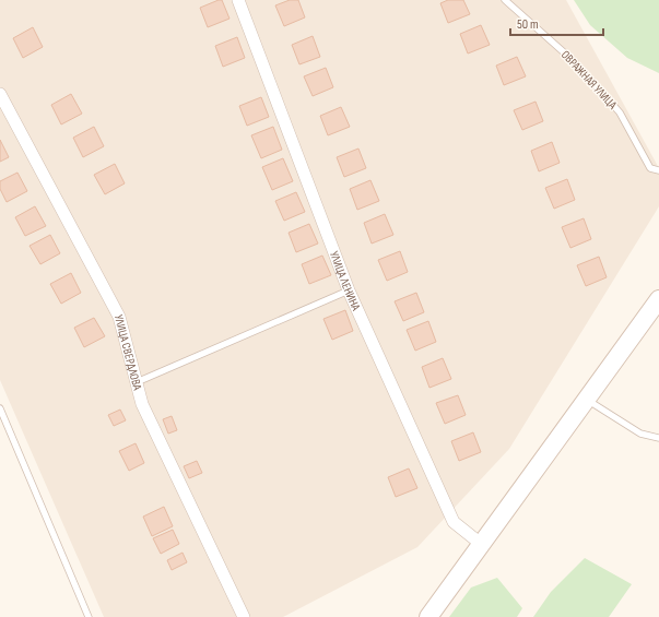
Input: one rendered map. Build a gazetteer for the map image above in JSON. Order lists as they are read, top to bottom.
{
  "streets": {
    "street": ["УЛИЦА ЛЕНИНА", "УЛИЦА СВЕРДЛОВА"],
    "lane": ["ОВРАЖНАЯ УЛИЦА"]
  },
  "scale_bar": "50 m"
}
